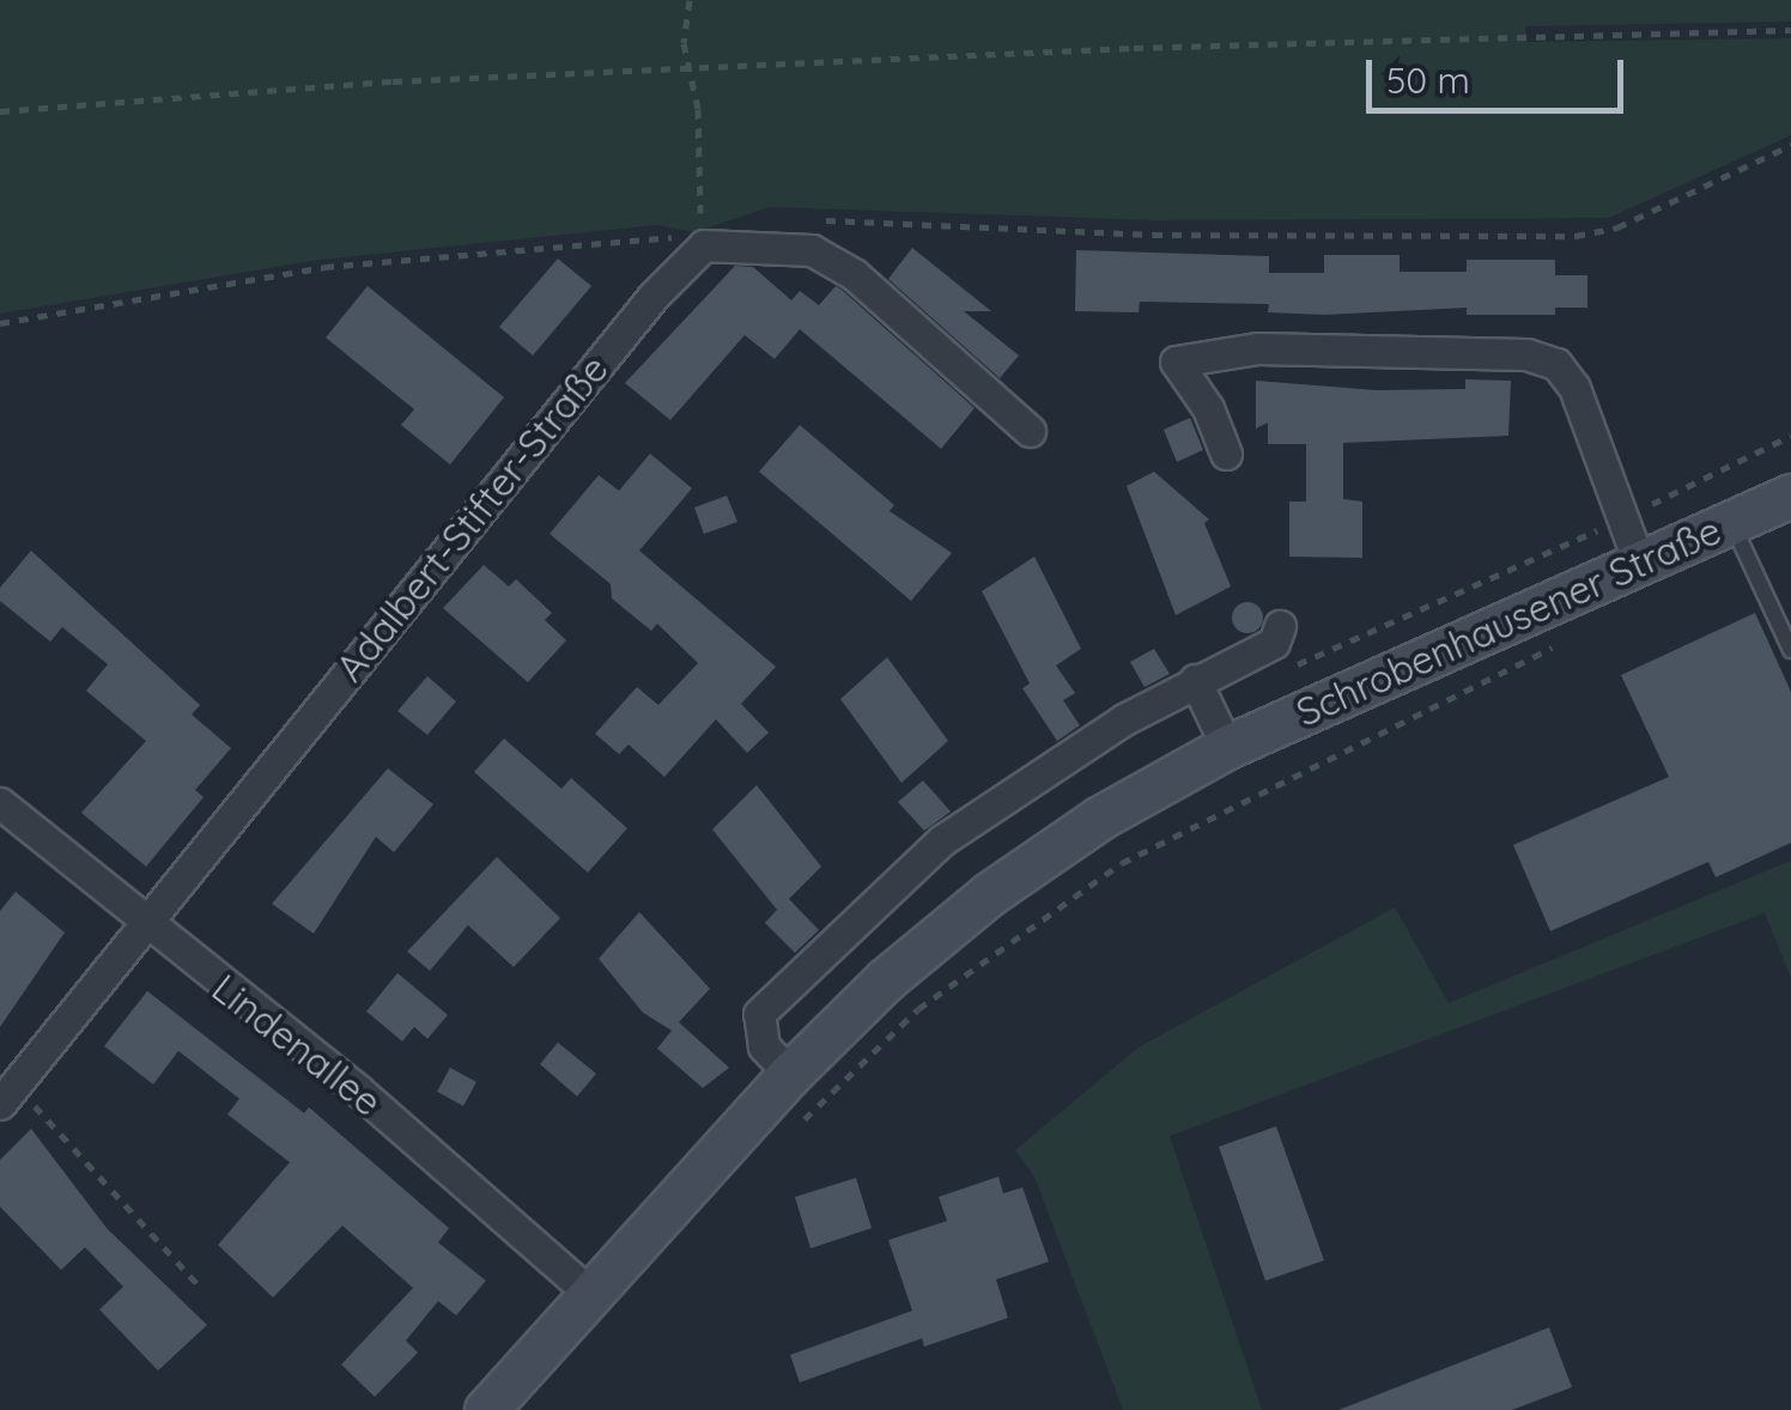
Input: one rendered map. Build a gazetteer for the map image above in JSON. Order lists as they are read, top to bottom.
{
  "streets": {
    "main road": ["Schrobenhausener Straße"],
    "street": ["Adalbert-Stifter-Straße", "Lindenallee"]
  },
  "crossings": [
    ["Adalbert-Stifter-Straße", "Lindenallee"],
    ["Schrobenhausener Straße", "Lindenallee"]
  ],
  "scale_bar": "50 m"
}
